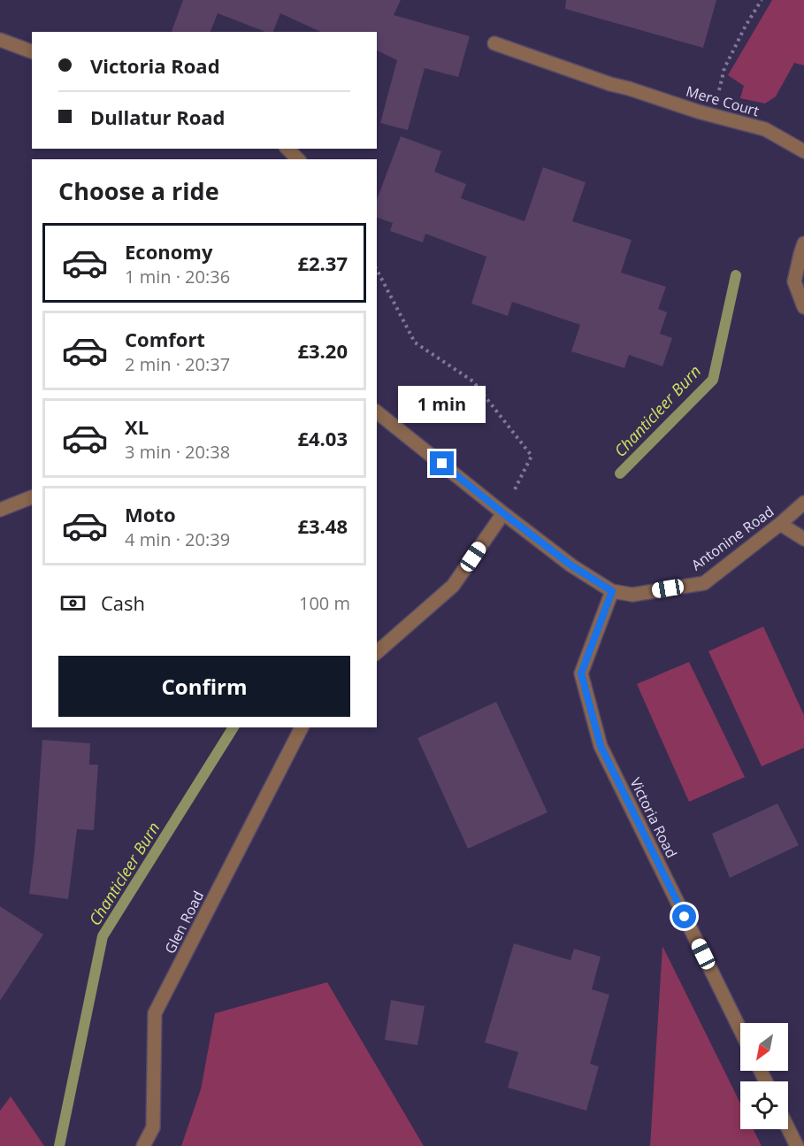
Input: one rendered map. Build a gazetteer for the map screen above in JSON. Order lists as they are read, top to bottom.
{
  "streets": {
    "street": [
      "Mere Court",
      "Antonine Road",
      "Victoria Road",
      "Glen Road"
    ]
  },
  "crossings": [
    ["Antonine Road", "Victoria Road"]
  ],
  "water": ["Chanticleer Burn"],
  "north": "bottom left",
  "page": {
    "banner": ["Victoria Road", "Dullatur Road"],
    "heading": "Choose a ride",
    "list": [
      {
        "name": "Economy",
        "note": "1 min · 20:36",
        "value": "£2.37"
      },
      {
        "name": "Comfort",
        "note": "2 min · 20:37",
        "value": "£3.20"
      },
      {
        "name": "XL",
        "note": "3 min · 20:38",
        "value": "£4.03"
      },
      {
        "name": "Moto",
        "note": "4 min · 20:39",
        "value": "£3.48"
      }
    ],
    "bubble": "1 min",
    "pay": ["Cash", "100 m"],
    "buttons": "Confirm"
  }
}
